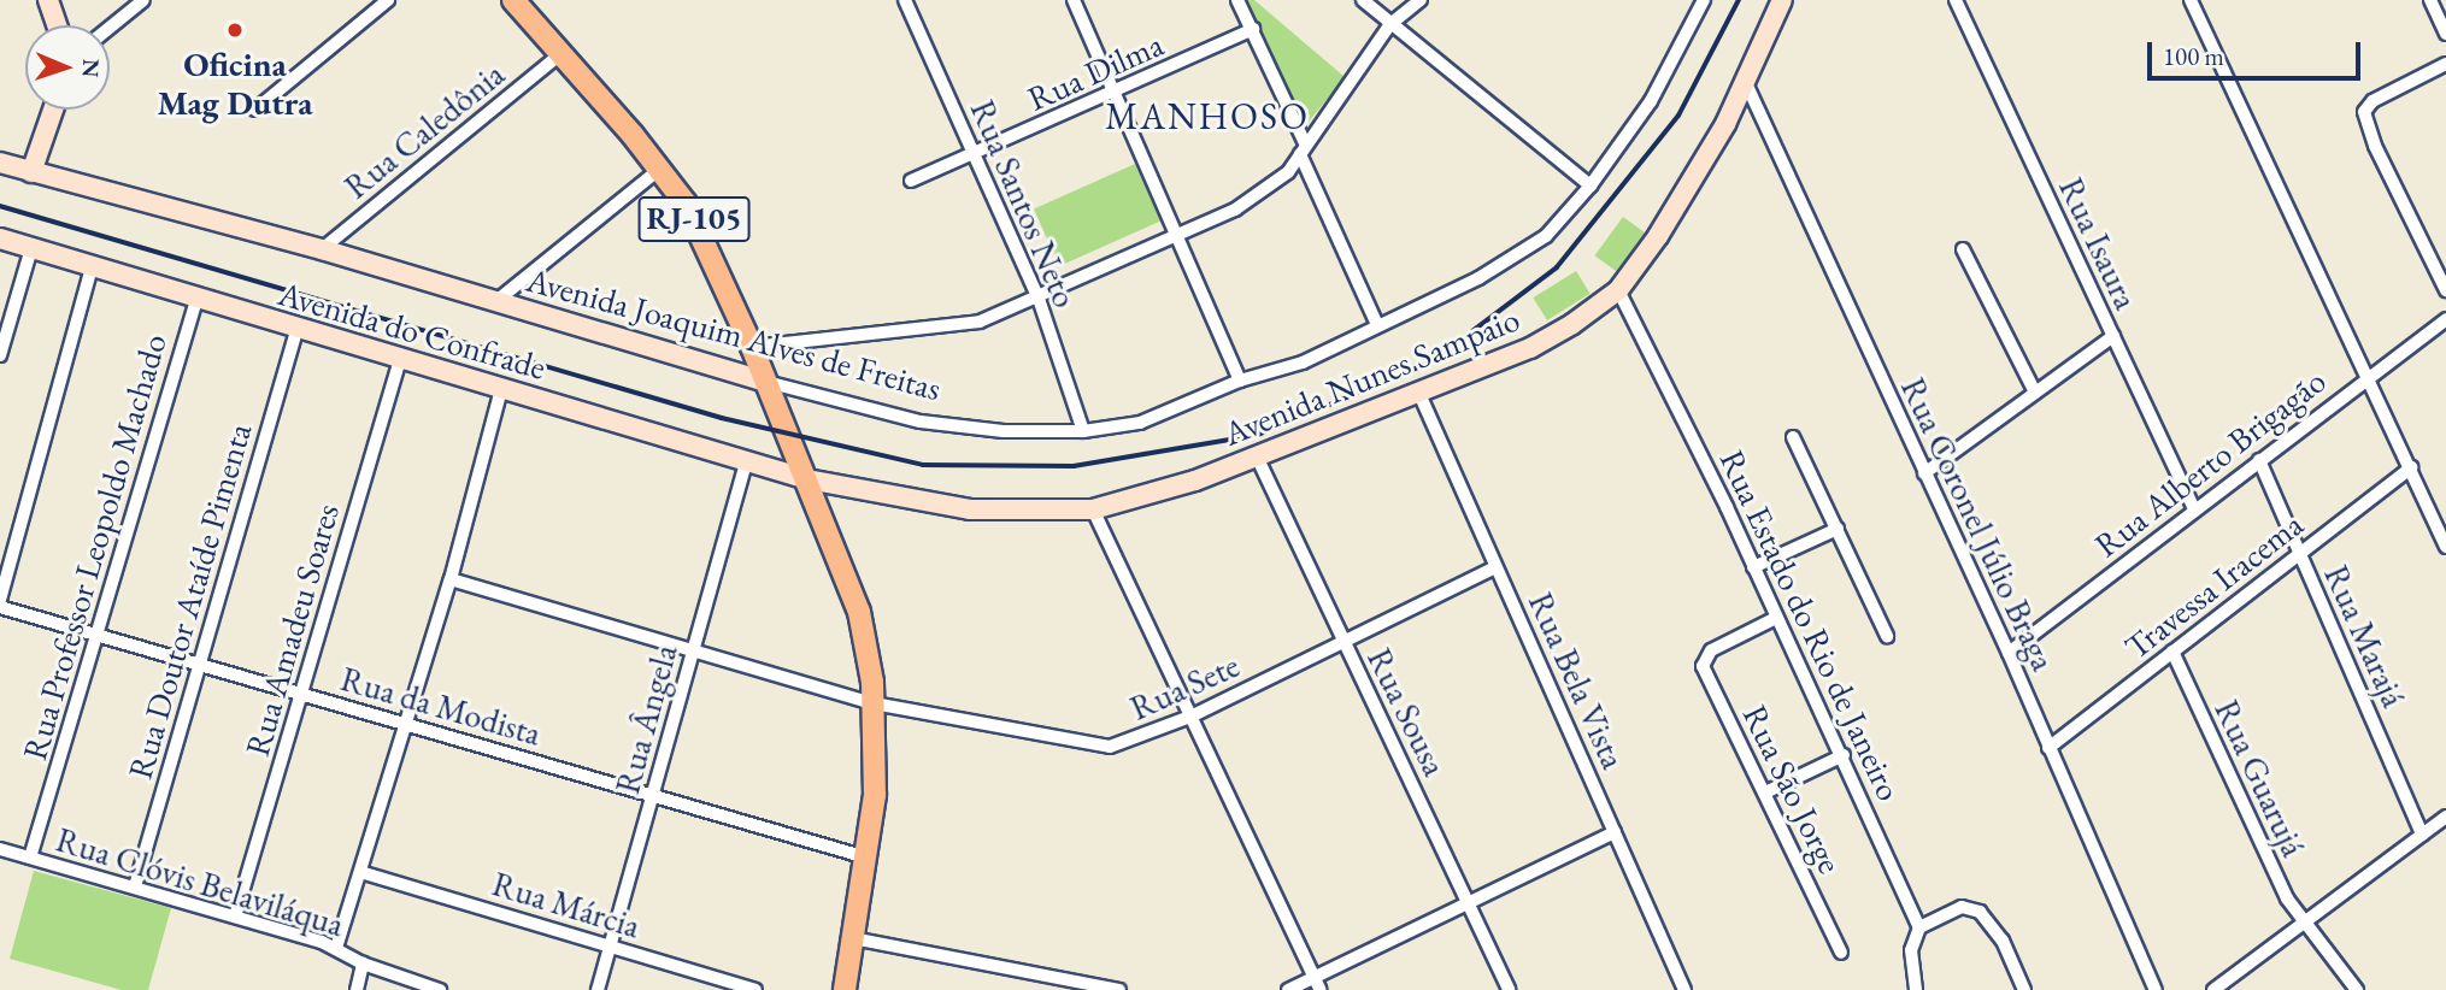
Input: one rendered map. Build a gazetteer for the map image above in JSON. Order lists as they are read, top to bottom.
{
  "streets": {
    "main road": ["RJ-105"],
    "street": [
      "Rua Dilma",
      "Rua Caledônia",
      "Rua Santos Neto",
      "Rua Isaura",
      "Avenida do Confrade",
      "Avenida Joaquim Alves de Freitas",
      "Avenida Nunes Sampaio",
      "Rua Alberto Brigagão",
      "Rua Coronel Júlio Braga",
      "Rua Professor Leopoldo Machado",
      "Travessa Iracema",
      "Rua Doutor Ataíde Pimenta",
      "Rua Estado do Rio de Janeiro",
      "Rua Amadeu Soares",
      "Rua Marajá",
      "Rua Bela Vista",
      "Rua Sete",
      "Rua da Modista",
      "Rua Sousa",
      "Rua Ângela",
      "Rua Guarujá",
      "Rua São Jorge",
      "Rua Clóvis Belaviláqua",
      "Rua Márcia"
    ]
  },
  "crossings": [
    ["Rua Dilma", "Rua Santos Neto"],
    ["Rua Caledônia", "RJ-105"],
    ["Rua Caledônia", "Avenida Joaquim Alves de Freitas"],
    ["Rua Santos Neto", "Avenida Joaquim Alves de Freitas"],
    ["RJ-105", "Avenida do Confrade"],
    ["RJ-105", "Avenida Joaquim Alves de Freitas"],
    ["RJ-105", "Avenida Nunes Sampaio"],
    ["RJ-105", "Rua Sete"],
    ["RJ-105", "Rua da Modista"],
    ["Rua Isaura", "Rua Alberto Brigagão"],
    ["Avenida do Confrade", "Avenida Nunes Sampaio"],
    ["Avenida do Confrade", "Rua Professor Leopoldo Machado"],
    ["Avenida do Confrade", "Rua Doutor Ataíde Pimenta"],
    ["Avenida do Confrade", "Rua Amadeu Soares"],
    ["Avenida do Confrade", "Rua Ângela"],
    ["Avenida Nunes Sampaio", "Rua Coronel Júlio Braga"],
    ["Avenida Nunes Sampaio", "Rua Estado do Rio de Janeiro"],
    ["Avenida Nunes Sampaio", "Rua Bela Vista"],
    ["Avenida Nunes Sampaio", "Rua Sousa"],
    ["Rua Alberto Brigagão", "Rua Coronel Júlio Braga"],
    ["Rua Alberto Brigagão", "Rua Marajá"],
    ["Rua Coronel Júlio Braga", "Travessa Iracema"],
    ["Rua Professor Leopoldo Machado", "Rua da Modista"],
    ["Rua Professor Leopoldo Machado", "Rua Clóvis Belaviláqua"],
    ["Travessa Iracema", "Rua Marajá"],
    ["Travessa Iracema", "Rua Guarujá"],
    ["Rua Doutor Ataíde Pimenta", "Rua da Modista"],
    ["Rua Doutor Ataíde Pimenta", "Rua Clóvis Belaviláqua"],
    ["Rua Estado do Rio de Janeiro", "Rua São Jorge"],
    ["Rua Amadeu Soares", "Rua da Modista"],
    ["Rua Amadeu Soares", "Rua Clóvis Belaviláqua"],
    ["Rua Bela Vista", "Rua Sete"],
    ["Rua Sete", "Rua Sousa"],
    ["Rua Sete", "Rua Ângela"],
    ["Rua da Modista", "Rua Ângela"],
    ["Rua Ângela", "Rua Márcia"]
  ],
  "districts": ["MANHOSO"],
  "places": ["Oficina Mag Dutra"],
  "scale_bar": "100 m",
  "north": "right"
}
